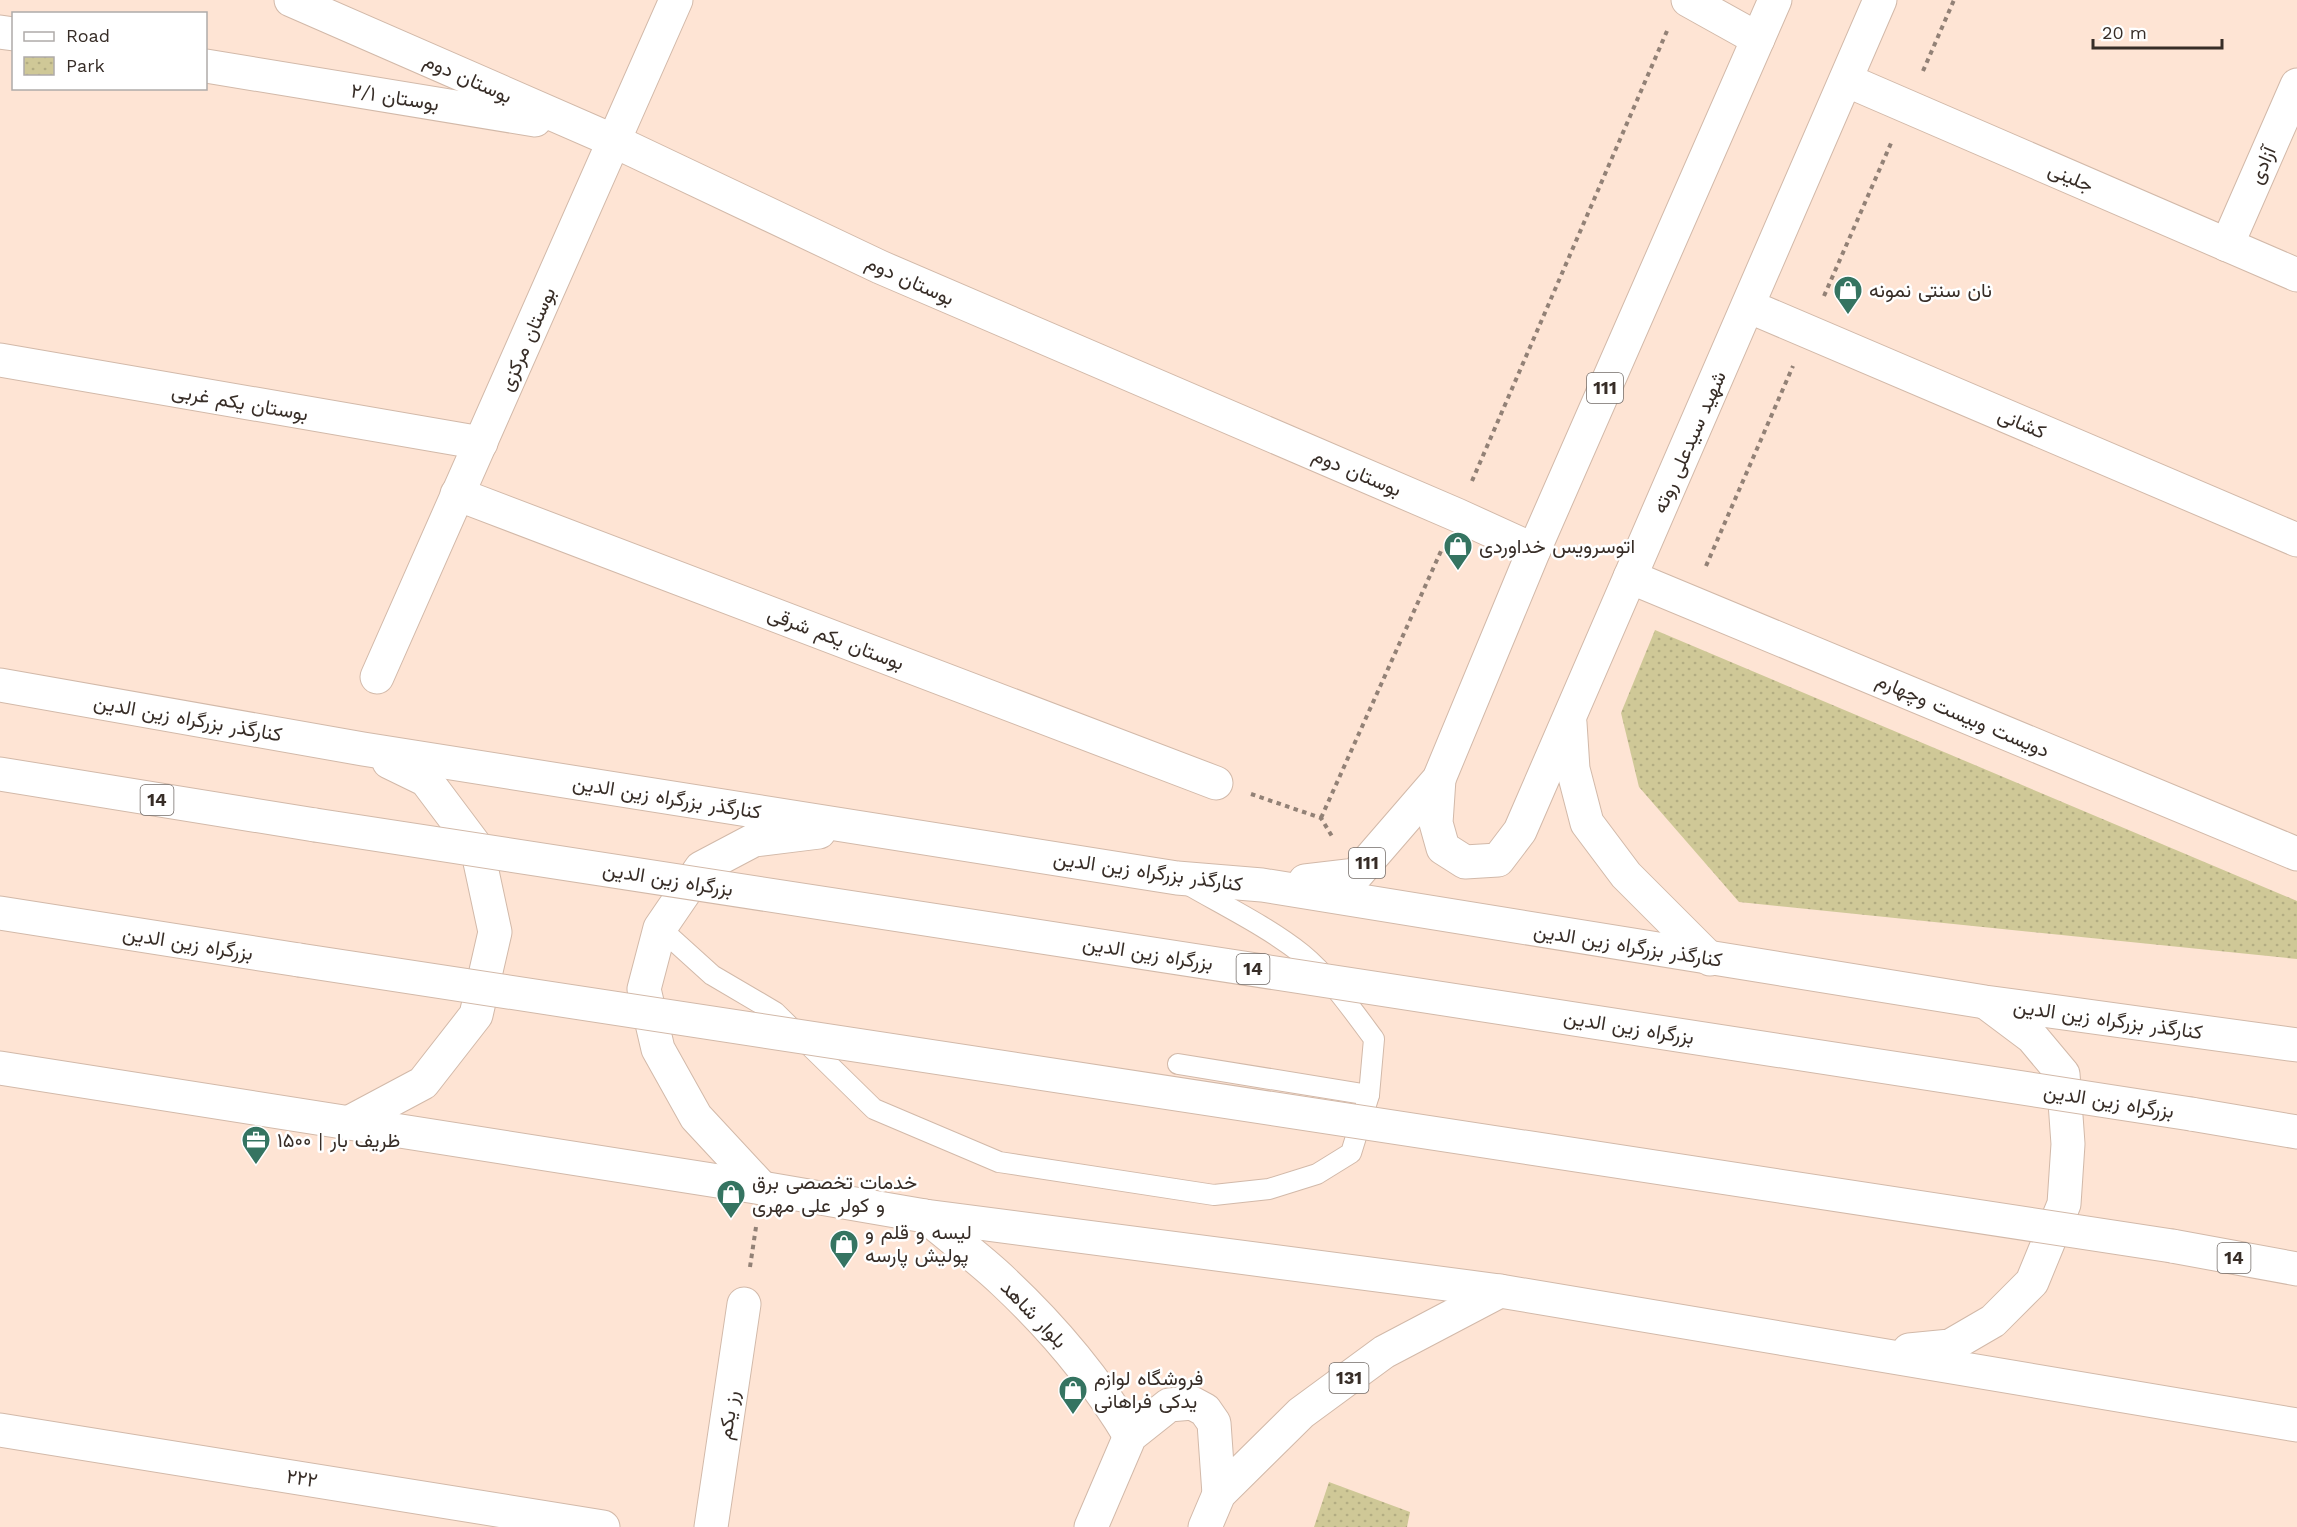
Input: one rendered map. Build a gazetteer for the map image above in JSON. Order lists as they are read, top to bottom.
{
  "streets": {
    "main road": [
      "بوستان دوم",
      "بوستان ۲/۱",
      "آزادی",
      "جلینی",
      "بوستان مرکزی",
      "111",
      "بوستان یکم غربی",
      "کشانی",
      "شهید سیدعلی روته",
      "بوستان یکم شرقی",
      "دویست وبیست وچهارم",
      "کنارگذر بزرگراه زین الدین",
      "14",
      "بزرگراه زین الدین",
      "بلوار شاهد",
      "131",
      "رز یکم",
      "۲۲۲"
    ]
  },
  "crossings": [
    ["بوستان دوم", "بوستان ۲/۱"],
    ["بوستان دوم", "بوستان مرکزی"],
    ["بوستان دوم", "شهید سیدعلی روته"],
    ["آزادی", "جلینی"],
    ["جلینی", "شهید سیدعلی روته"],
    ["بوستان مرکزی", "بوستان یکم غربی"],
    ["بوستان مرکزی", "بوستان یکم شرقی"],
    ["111", "شهید سیدعلی روته"],
    ["111", "کنارگذر بزرگراه زین الدین"],
    ["کشانی", "شهید سیدعلی روته"],
    ["شهید سیدعلی روته", "دویست وبیست وچهارم"]
  ],
  "places": {
    "shop": [
      "نان سنتی نمونه",
      "اتوسرویس خداوردی",
      "خدمات تخصصی برق و کولر علی مهری",
      "لیسه و قلم و پولیش پارسه",
      "فروشگاه لوازم یدکی فراهانی"
    ],
    "office": ["ظریف بار | ۱۵۰۰"]
  },
  "legend": ["Road", "Park"],
  "scale_bar": "20 m"
}
